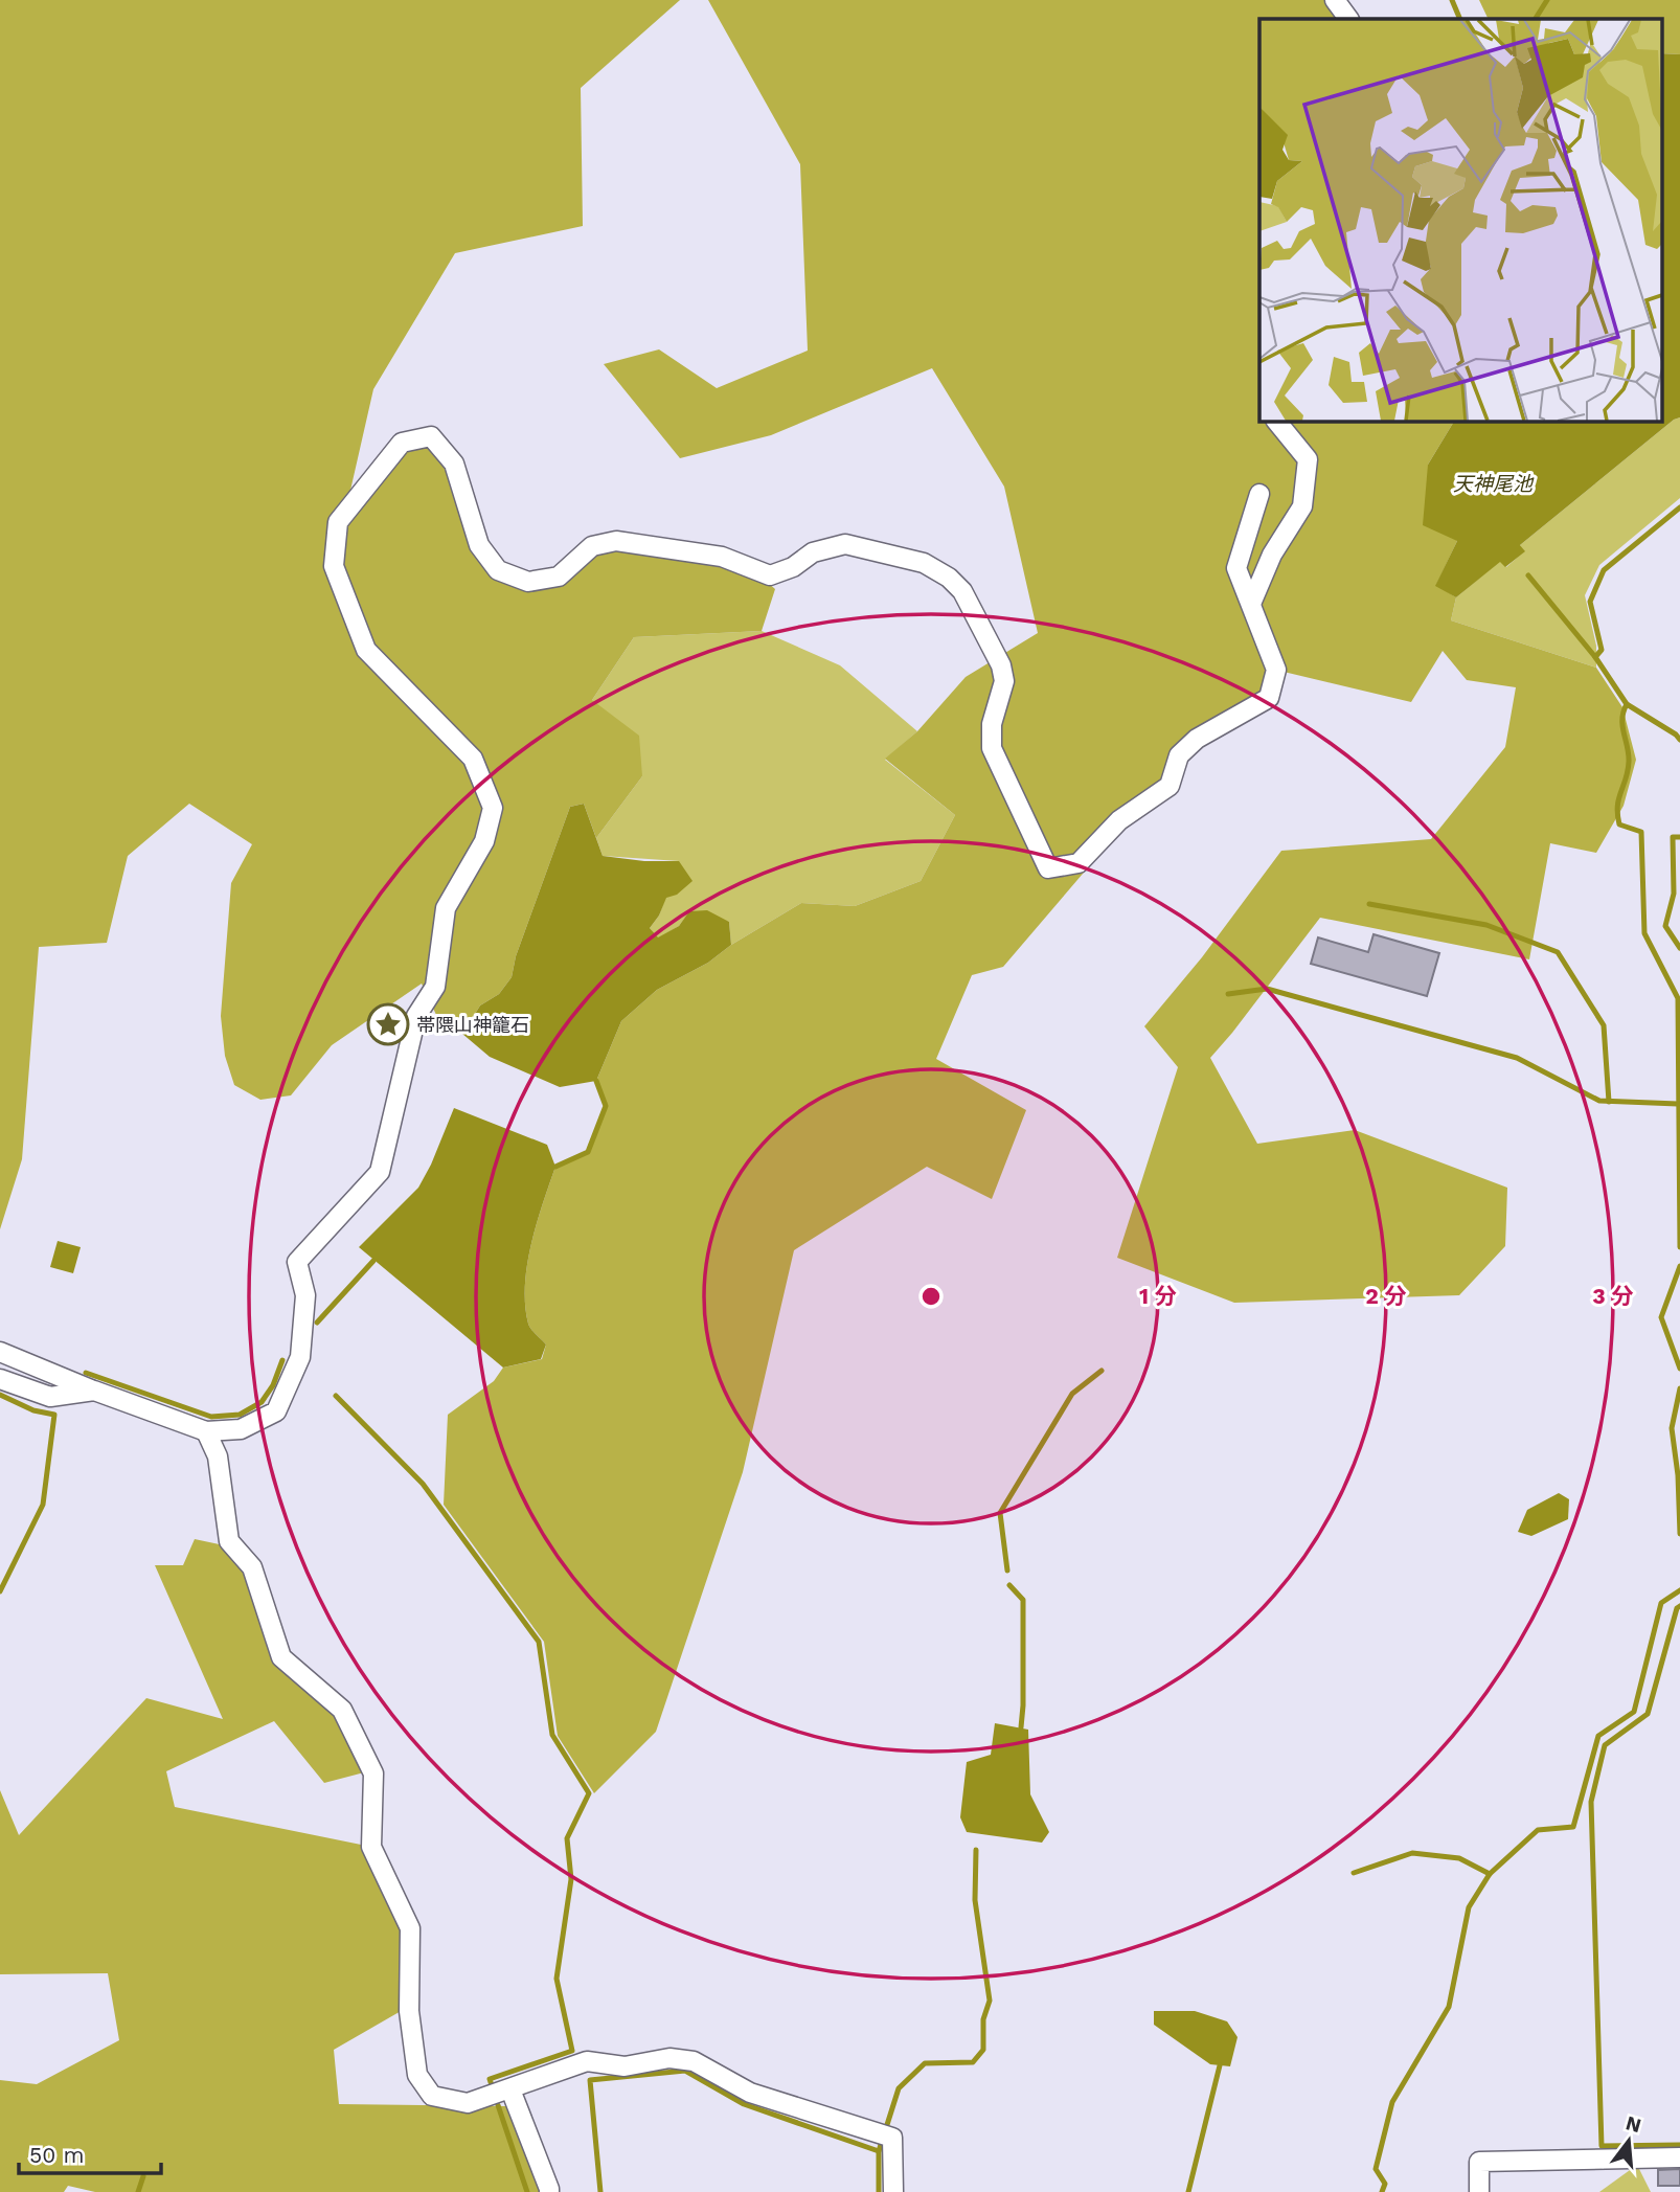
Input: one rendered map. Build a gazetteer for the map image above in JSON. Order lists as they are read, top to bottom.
{
  "water": ["天神尾池"],
  "places": {
    "place": ["帯隈山神籠石"]
  },
  "scale_bar": "50 m",
  "north": "top",
  "rings": ["1 分", "2 分", "3 分"]
}
